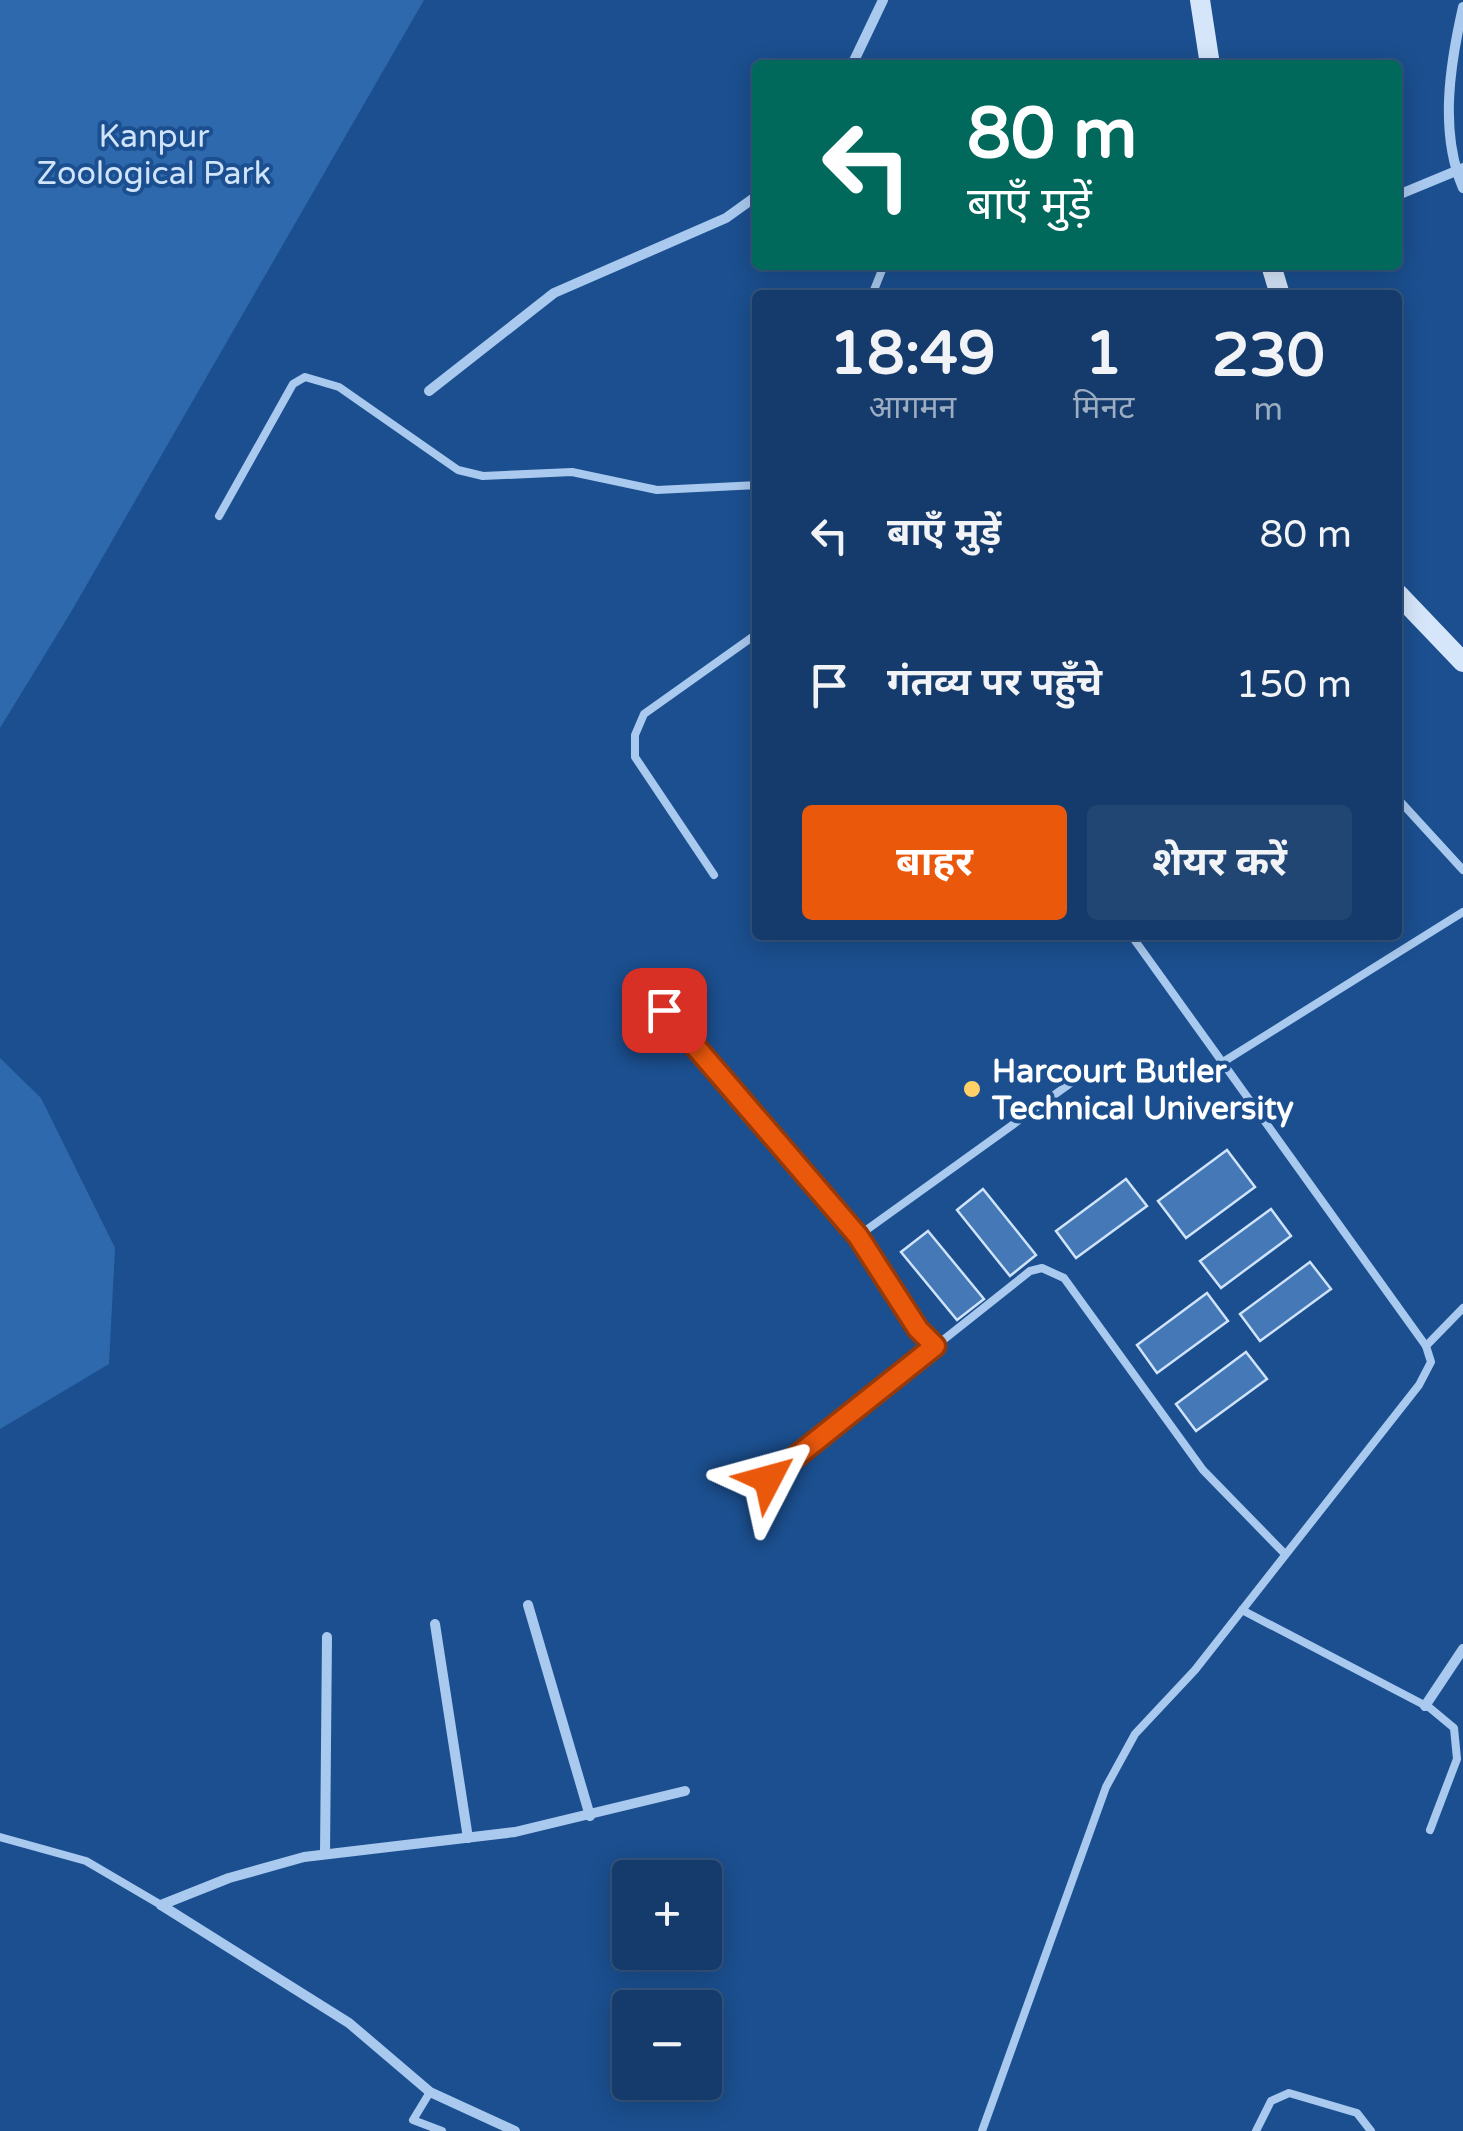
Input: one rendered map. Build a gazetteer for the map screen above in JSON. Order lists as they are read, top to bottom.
{
  "parks": ["Kanpur Zoological Park"],
  "places": ["Harcourt Butler Technical University"],
  "page": {
    "turn": ["80 m", "बाएँ मुड़ें"],
    "eta": [
      "18:49",
      "आगमन",
      "1",
      "मिनट",
      "230",
      "m"
    ],
    "list": [
      {
        "name": "बाएँ मुड़ें",
        "value": "80 m"
      },
      {
        "name": "गंतव्य पर पहुँचे",
        "value": "150 m"
      }
    ],
    "buttons": ["बाहर", "शेयर करें"],
    "map_buttons": ["+", "−"]
  }
}
